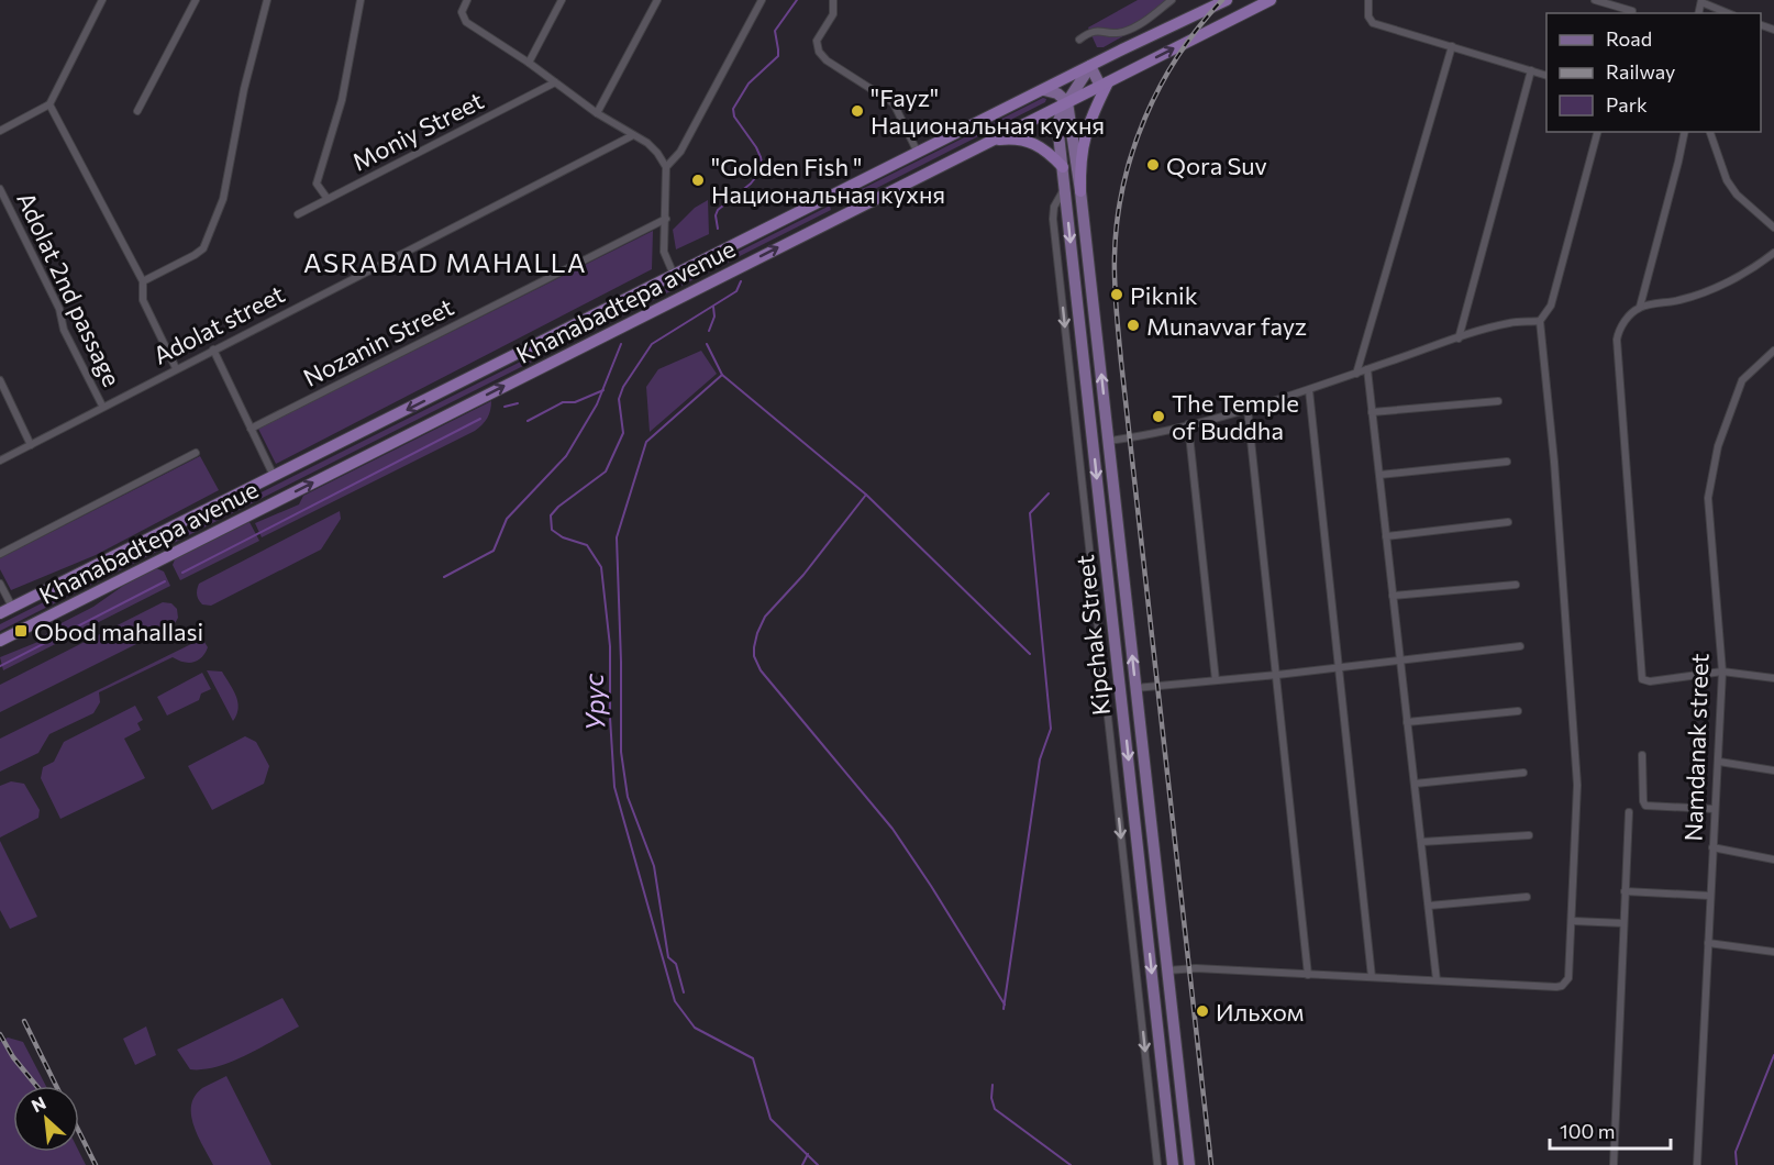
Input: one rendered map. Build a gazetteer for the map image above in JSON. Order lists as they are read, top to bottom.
{
  "streets": {
    "highway": ["Khanabadtepa avenue"],
    "main road": ["Kipchak Street"],
    "street": [
      "Moniy Street",
      "Adolat 2nd passage",
      "Adolat street",
      "Nozanin Street",
      "Namdanak street"
    ]
  },
  "crossings": [
    ["Adolat 2nd passage", "Adolat street"],
    ["Khanabadtepa avenue", "Kipchak Street"]
  ],
  "districts": ["ASRABAD MAHALLA"],
  "water": ["Урус"],
  "places": {
    "other": [
      "\"Fayz\" Национальная кухня",
      "Qora Suv",
      "\"Golden Fish \" Национальная кухня",
      "Piknik",
      "Munavvar fayz",
      "The Temple of Buddha",
      "Ильхом"
    ],
    "transit": ["Obod mahallasi"]
  },
  "legend": ["Road", "Railway", "Park"],
  "scale_bar": "100 m",
  "north": "top left"
}
